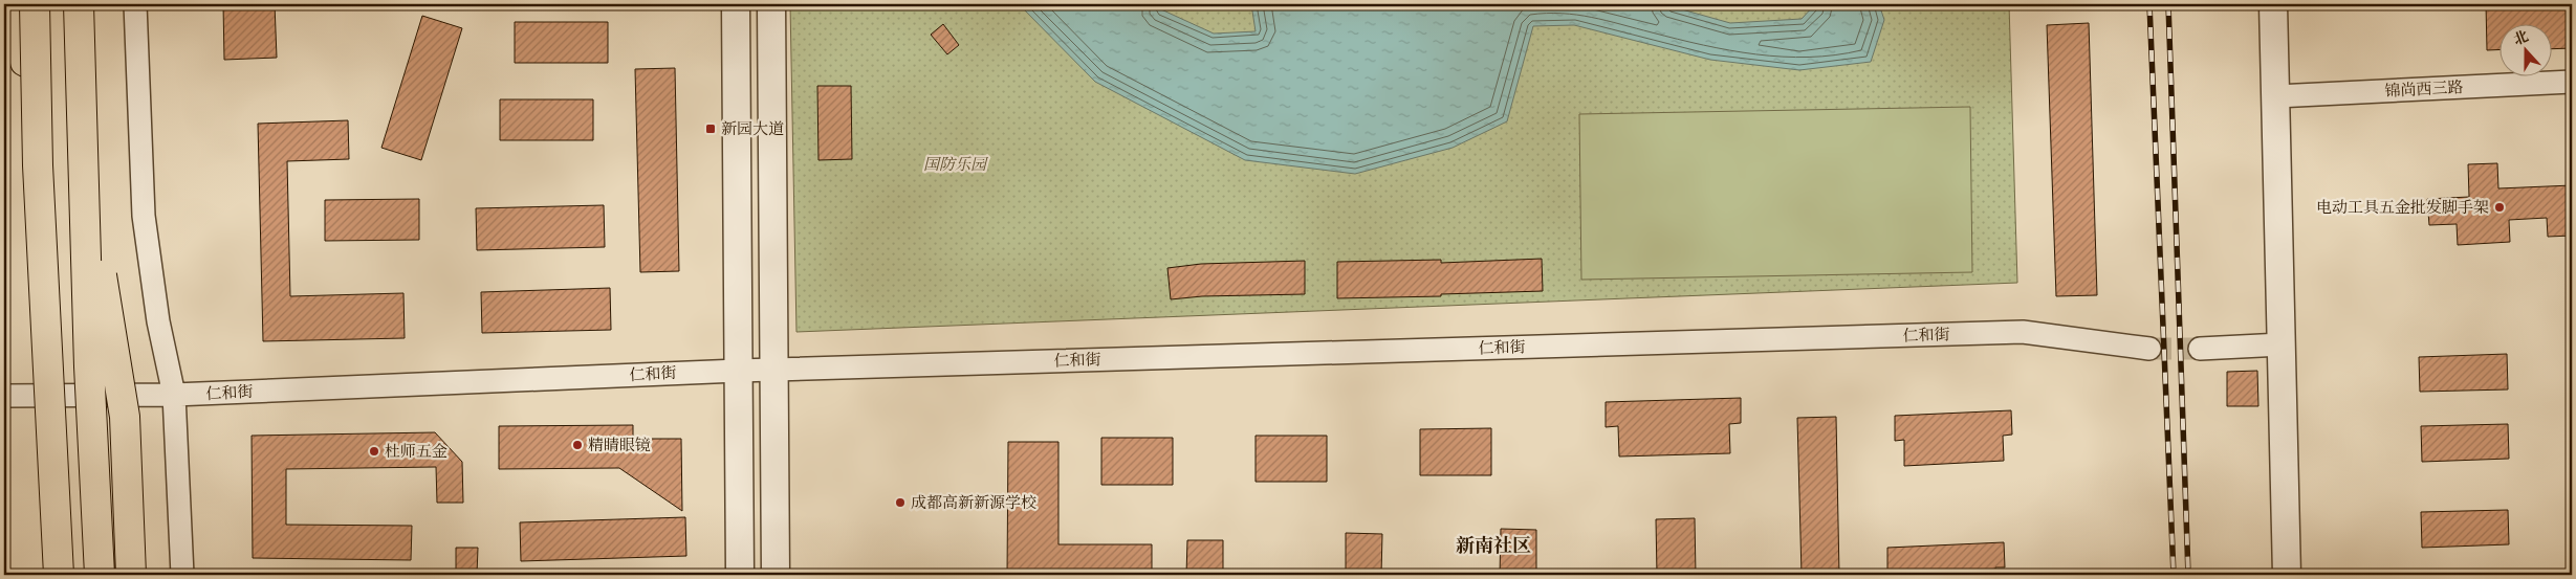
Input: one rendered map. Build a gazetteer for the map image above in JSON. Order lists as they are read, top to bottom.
{
  "streets": {
    "street": ["锦尚西三路", "仁和街"]
  },
  "districts": ["新南社区"],
  "parks": ["国防乐园"],
  "places": {
    "transit": ["新园大道"],
    "other": [
      "电动工具五金批发脚手架",
      "精睛眼镜",
      "杜师五金",
      "成都高新新源学校"
    ]
  },
  "north": "top"
}
